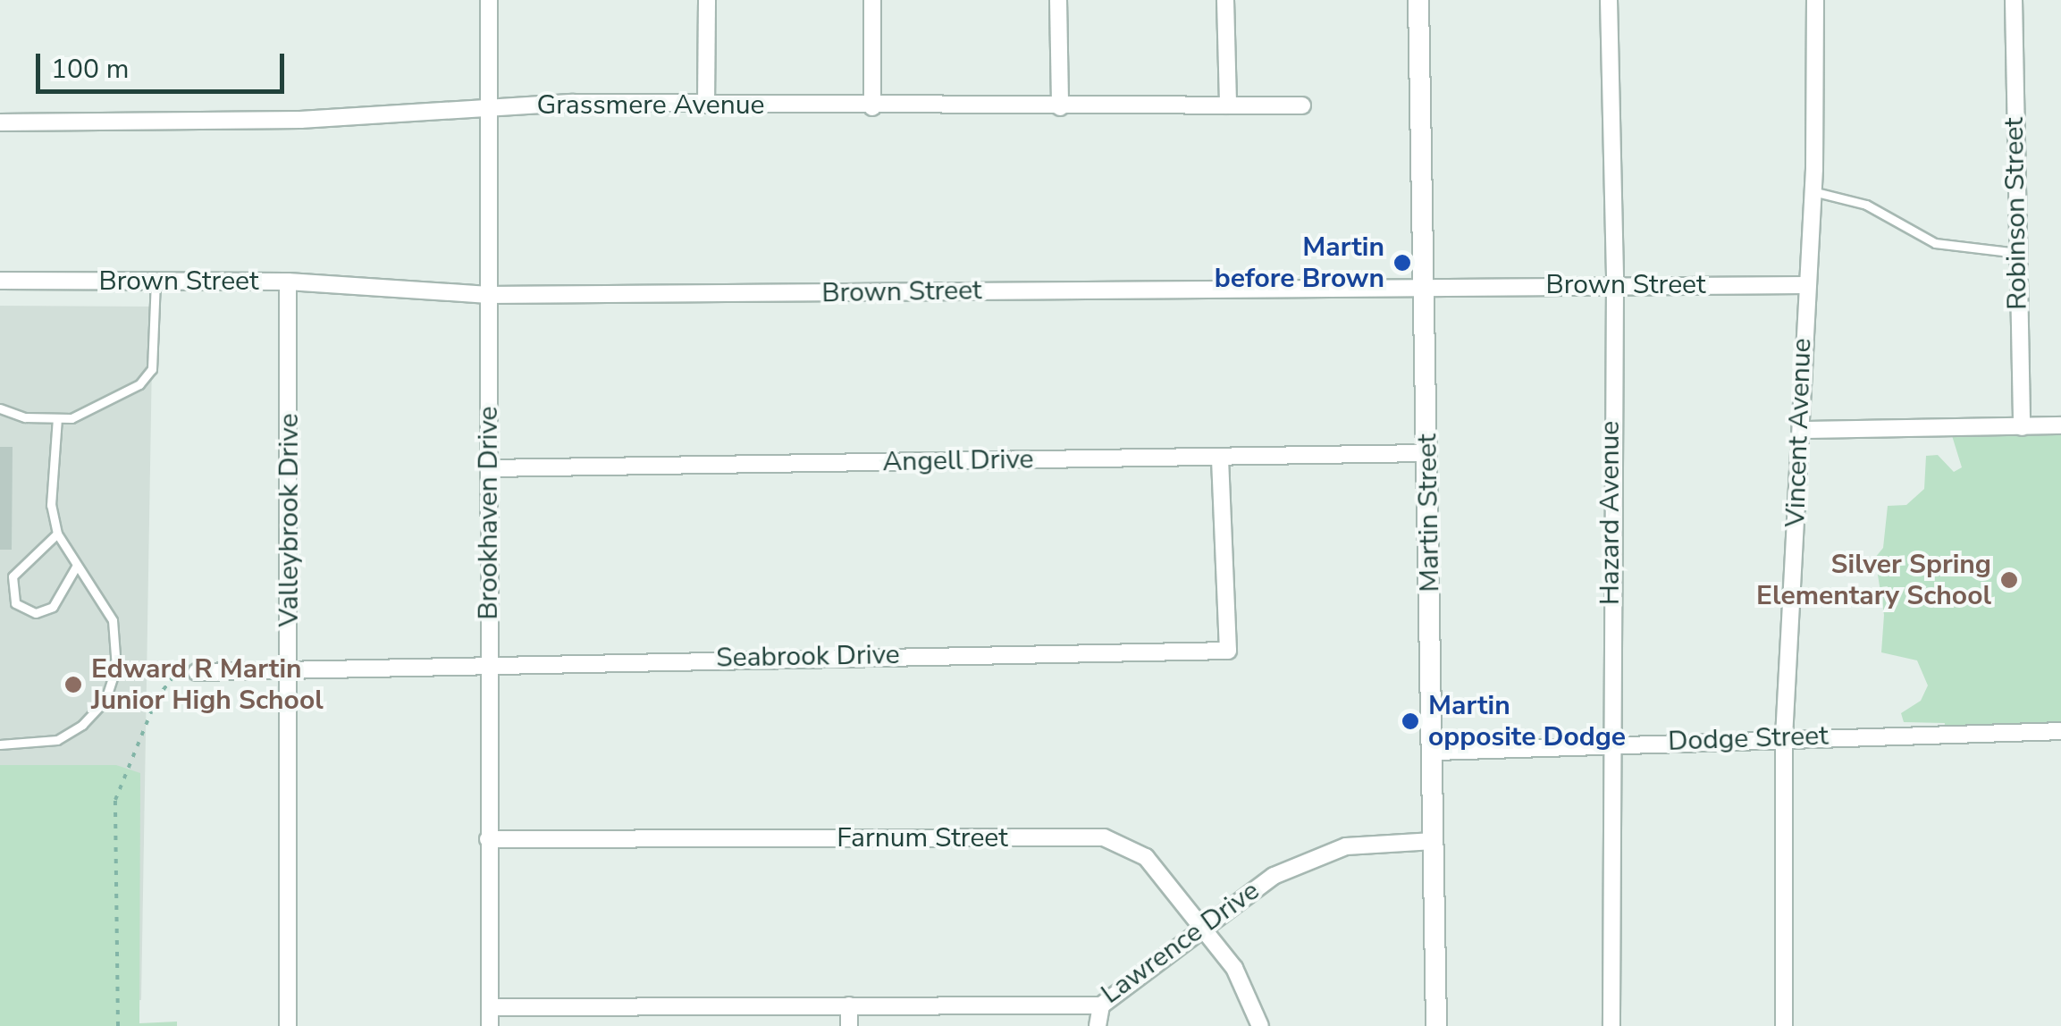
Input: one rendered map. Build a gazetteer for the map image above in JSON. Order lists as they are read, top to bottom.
{
  "streets": {
    "street": [
      "Grassmere Avenue",
      "Robinson Street",
      "Brown Street",
      "Vincent Avenue",
      "Angell Drive",
      "Brookhaven Drive",
      "Martin Street",
      "Hazard Avenue",
      "Valleybrook Drive",
      "Seabrook Drive",
      "Dodge Street",
      "Farnum Street",
      "Lawrence Drive"
    ]
  },
  "crossings": [
    ["Grassmere Avenue", "Brookhaven Drive"],
    ["Brown Street", "Vincent Avenue"],
    ["Brown Street", "Brookhaven Drive"],
    ["Brown Street", "Martin Street"],
    ["Brown Street", "Hazard Avenue"],
    ["Brown Street", "Valleybrook Drive"],
    ["Vincent Avenue", "Dodge Street"],
    ["Angell Drive", "Brookhaven Drive"],
    ["Angell Drive", "Martin Street"],
    ["Angell Drive", "Seabrook Drive"],
    ["Brookhaven Drive", "Seabrook Drive"],
    ["Brookhaven Drive", "Farnum Street"],
    ["Brookhaven Drive", "Lawrence Drive"],
    ["Martin Street", "Dodge Street"],
    ["Martin Street", "Lawrence Drive"],
    ["Hazard Avenue", "Dodge Street"],
    ["Valleybrook Drive", "Seabrook Drive"],
    ["Farnum Street", "Lawrence Drive"]
  ],
  "places": [
    "Martin before Brown",
    "Silver Spring Elementary School",
    "Edward R Martin Junior High School",
    "Martin opposite Dodge"
  ],
  "scale_bar": "100 m"
}
